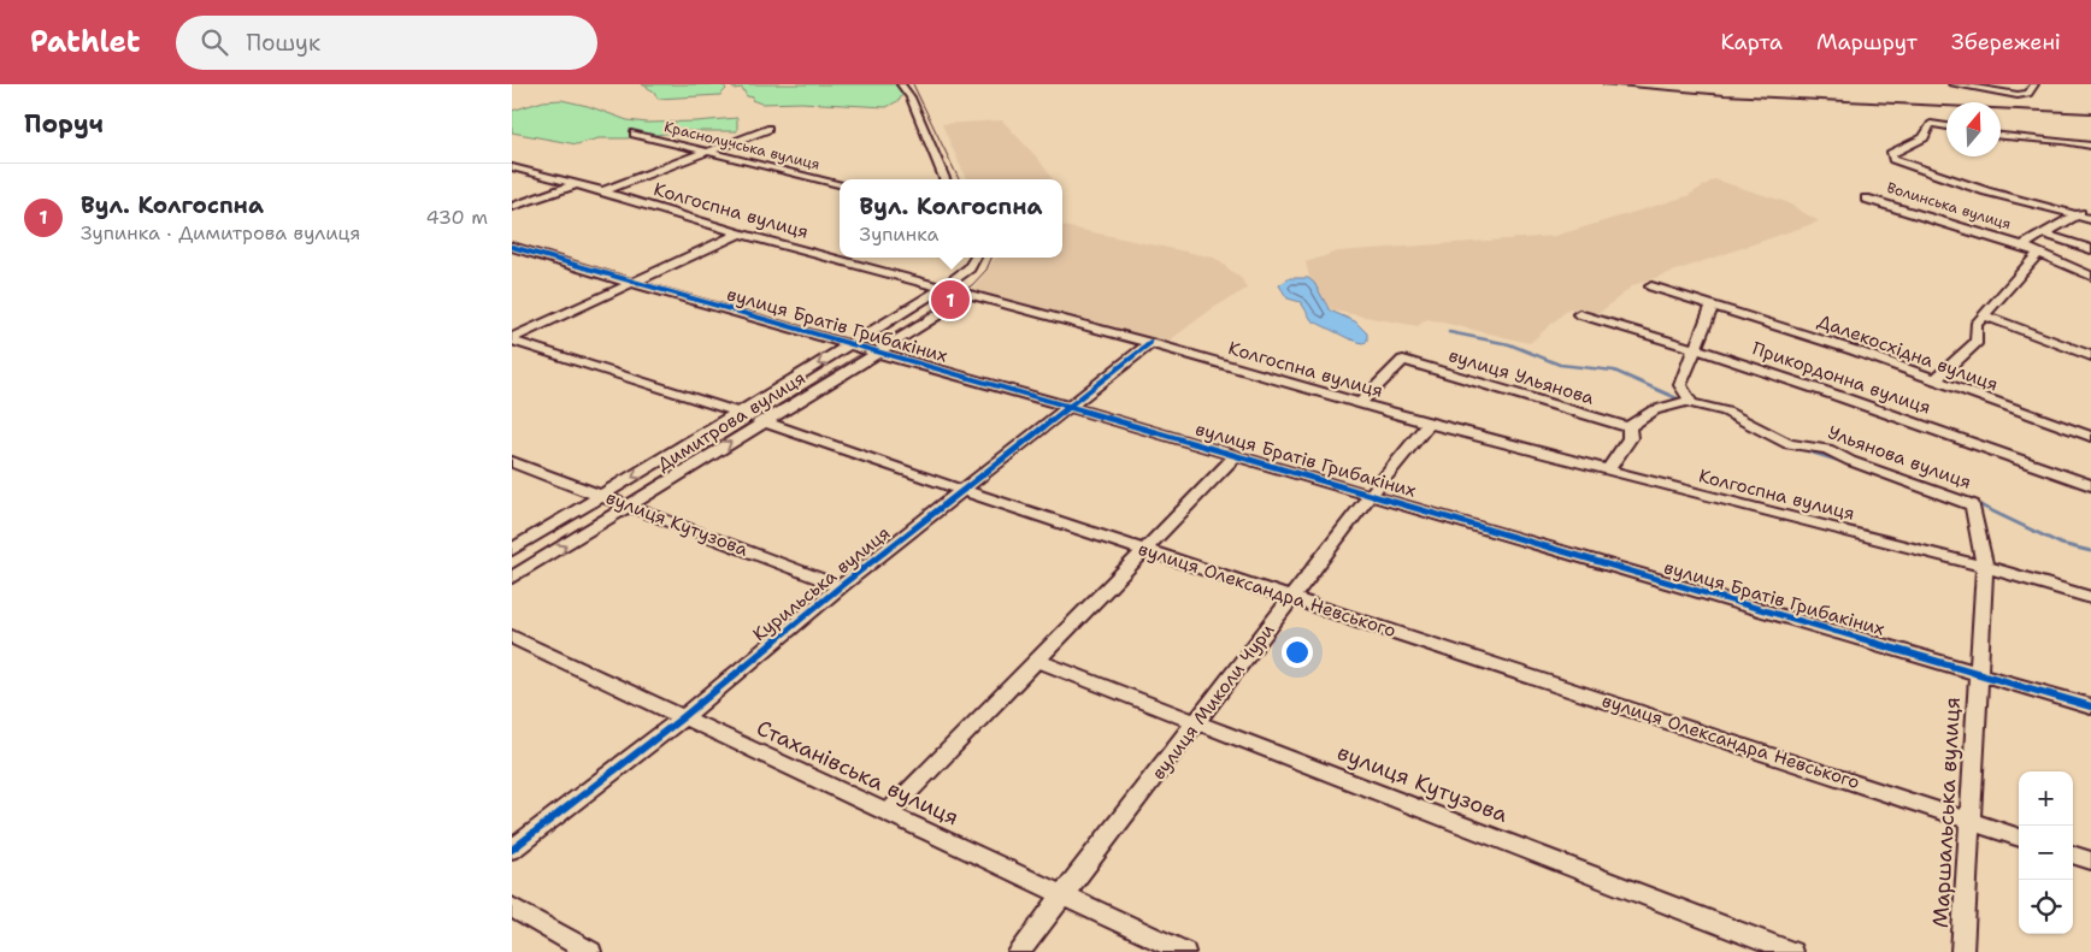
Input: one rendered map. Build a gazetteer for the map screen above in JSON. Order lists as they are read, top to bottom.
{
  "streets": {
    "street": [
      "Краснолучська вулиця",
      "Волинська вулиця",
      "Колгоспна вулиця",
      "вулиця Братів Грибакіних",
      "Далекосхідна вулиця",
      "вулиця Ульянова",
      "Прикордонна вулиця",
      "Димитрова вулиця",
      "Ульянова вулиця",
      "вулиця Кутузова",
      "Курильська вулиця",
      "вулиця Олександра Невського",
      "вулиця Миколи Чури",
      "Стаханівська вулиця",
      "Маршальська вулиця"
    ]
  },
  "crossings": [
    ["Колгоспна вулиця", "вулиця Ульянова"],
    ["Колгоспна вулиця", "Димитрова вулиця"],
    ["Колгоспна вулиця", "Ульянова вулиця"],
    ["Колгоспна вулиця", "Курильська вулиця"],
    ["Колгоспна вулиця", "вулиця Миколи Чури"],
    ["Колгоспна вулиця", "Маршальська вулиця"],
    ["вулиця Братів Грибакіних", "Димитрова вулиця"],
    ["вулиця Братів Грибакіних", "Курильська вулиця"],
    ["вулиця Братів Грибакіних", "вулиця Миколи Чури"],
    ["вулиця Братів Грибакіних", "Маршальська вулиця"],
    ["Димитрова вулиця", "вулиця Кутузова"],
    ["Димитрова вулиця", "вулиця Олександра Невського"],
    ["Ульянова вулиця", "Маршальська вулиця"],
    ["вулиця Кутузова", "Курильська вулиця"],
    ["вулиця Кутузова", "вулиця Миколи Чури"],
    ["Курильська вулиця", "вулиця Олександра Невського"],
    ["Курильська вулиця", "Стаханівська вулиця"],
    ["вулиця Олександра Невського", "вулиця Миколи Чури"],
    ["вулиця Олександра Невського", "Маршальська вулиця"],
    ["вулиця Миколи Чури", "Стаханівська вулиця"]
  ],
  "north": "top",
  "page": {
    "header": "Pathlet",
    "search": "Пошук",
    "nav": ["Карта", "Маршрут", "Збережені"],
    "heading": "Поруч",
    "list": [
      {
        "mark": "1",
        "name": "Вул. Колгоспна",
        "note": "Зупинка · Димитрова вулиця",
        "value": "430 m"
      }
    ],
    "popup": ["Вул. Колгоспна", "Зупинка"],
    "pins": "1",
    "map_buttons": ["+", "−"]
  }
}
